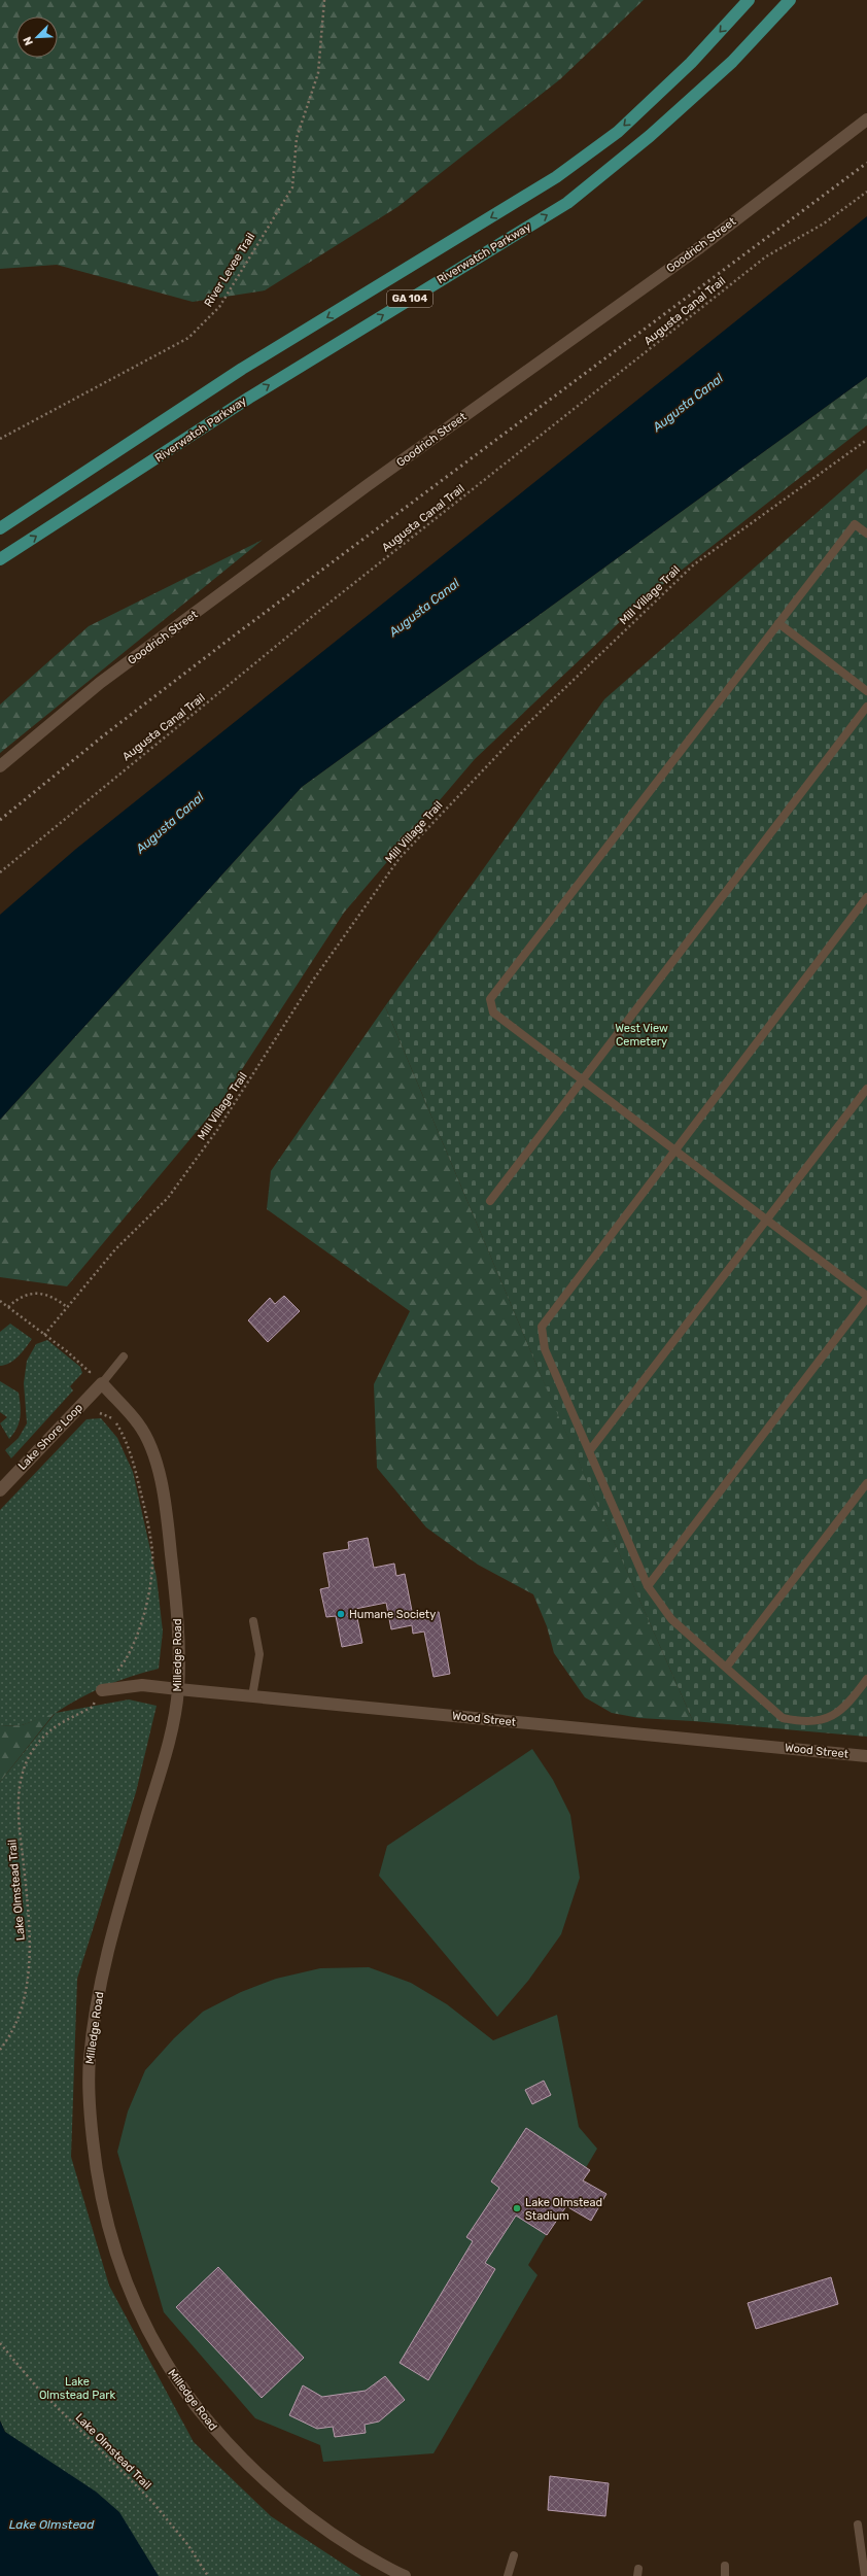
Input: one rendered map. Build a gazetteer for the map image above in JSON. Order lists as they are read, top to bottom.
{
  "streets": {
    "main road": ["Riverwatch Parkway", "GA 104"],
    "street": [
      "Goodrich Street",
      "Lake Shore Loop",
      "Milledge Road",
      "Wood Street"
    ],
    "path": [
      "River Levee Trail",
      "Augusta Canal Trail",
      "Mill Village Trail",
      "Lake Olmstead Trail"
    ]
  },
  "crossings": [
    ["Lake Shore Loop", "Milledge Road"],
    ["Milledge Road", "Wood Street"],
    ["Wood Street", "Lake Olmstead Trail"]
  ],
  "water": ["Augusta Canal", "Lake Olmstead"],
  "parks": ["West View Cemetery", "Lake Olmstead Park"],
  "places": ["Humane Society", "Lake Olmstead Stadium"],
  "north": "bottom left"
}
